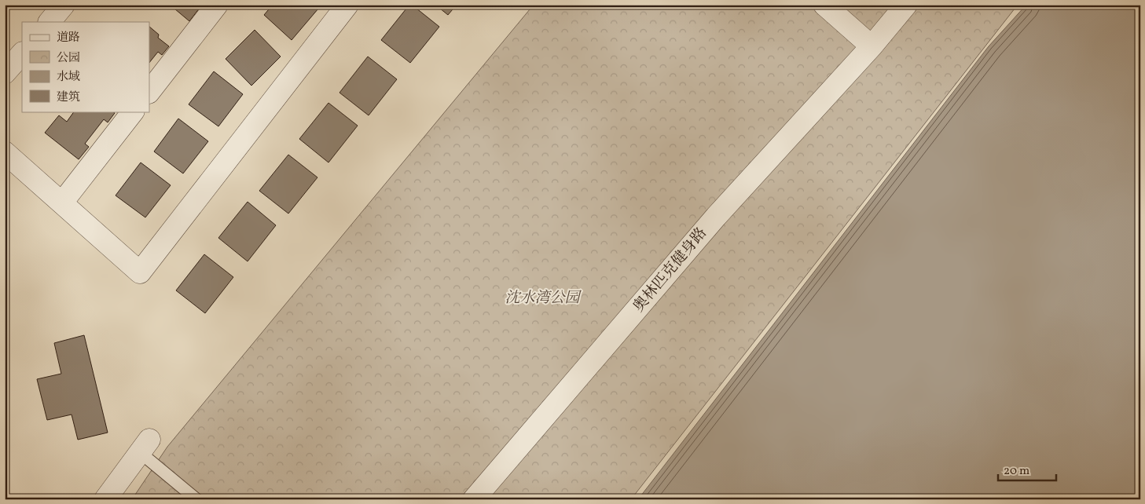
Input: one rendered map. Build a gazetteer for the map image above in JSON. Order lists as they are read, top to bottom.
{
  "streets": {
    "street": ["奥林匹克健身路"]
  },
  "parks": ["沈水湾公园"],
  "legend": [
    "道路",
    "公园",
    "水域",
    "建筑"
  ],
  "scale_bar": "20 m"
}
